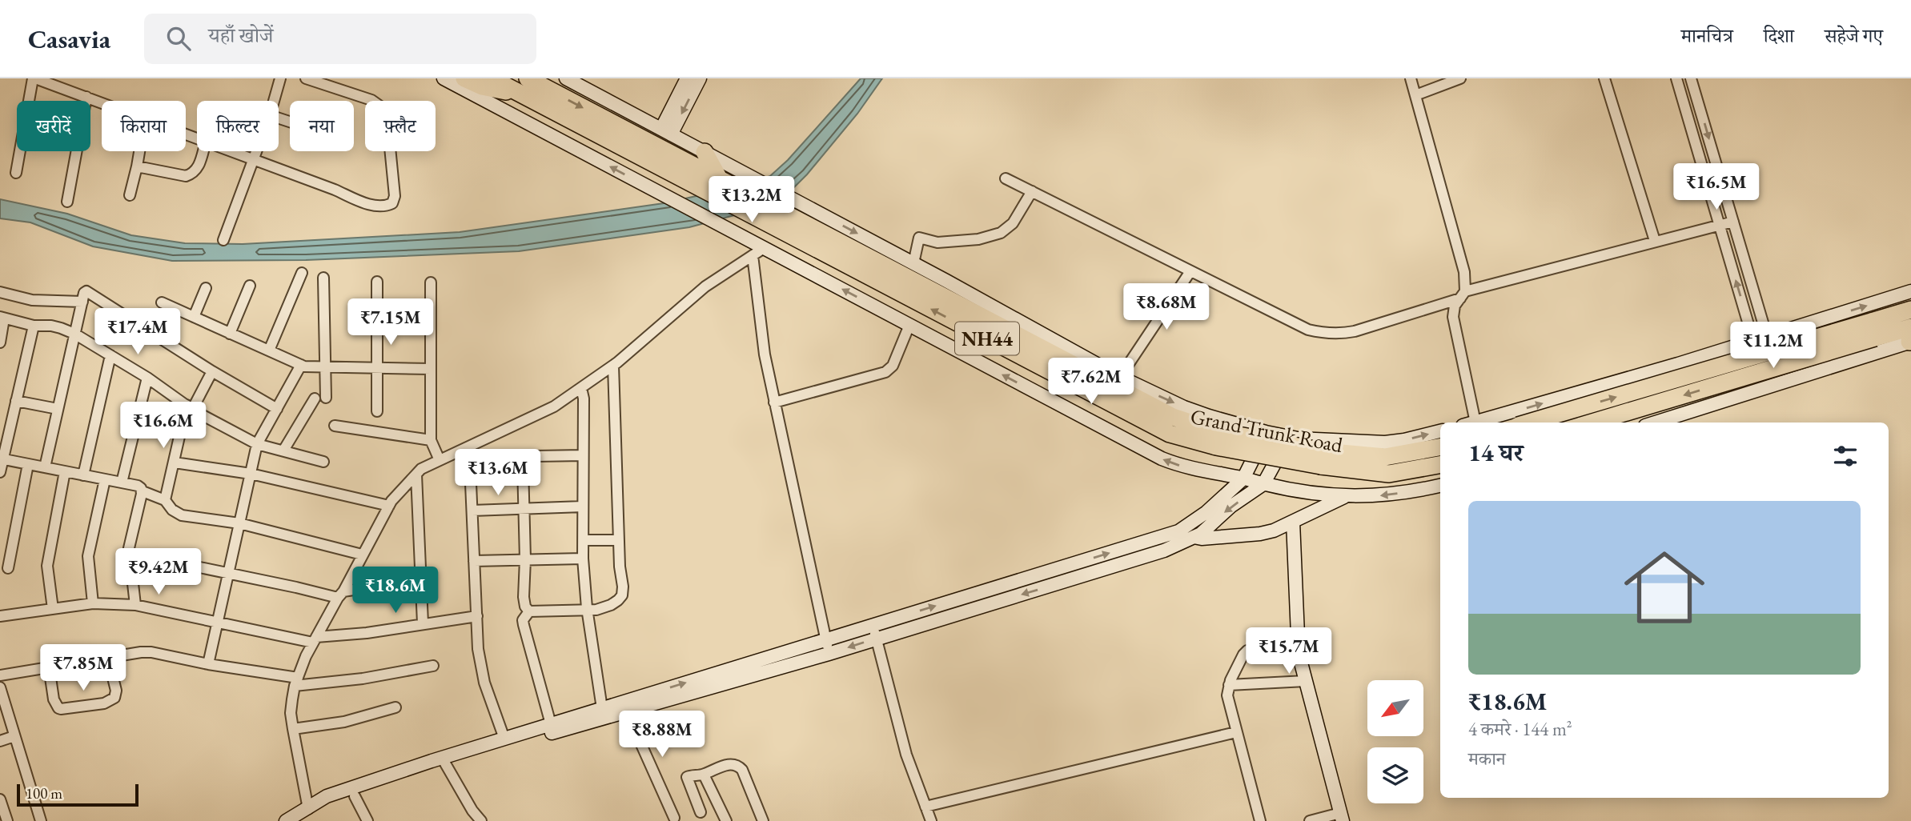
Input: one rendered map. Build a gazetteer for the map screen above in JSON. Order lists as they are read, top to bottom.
{
  "streets": {
    "highway": ["NH44", "Grand Trunk Road"]
  },
  "crossings": [
    ["NH44", "Grand Trunk Road"]
  ],
  "scale_bar": "100 m",
  "north": "bottom left",
  "page": {
    "header": "Casavia",
    "search": "यहाँ खोजें",
    "nav": ["मानचित्र", "दिशा", "सहेजे गए"],
    "chip": [
      "खरीदें",
      "किराया",
      "फ़िल्टर",
      "नया",
      "फ़्लैट"
    ],
    "price": [
      "₹16.5M",
      "₹13.2M",
      "₹8.68M",
      "₹7.15M",
      "₹17.4M",
      "₹11.2M",
      "₹7.62M",
      "₹16.6M",
      "₹13.6M",
      "₹9.42M",
      "₹18.6M",
      "₹15.7M",
      "₹7.85M",
      "₹8.88M"
    ],
    "heading": "14 घर",
    "list": [
      {
        "name": "₹18.6M",
        "note": "4 कमरे · 144 m² · मकान"
      }
    ],
    "scale": "100 m"
  }
}
